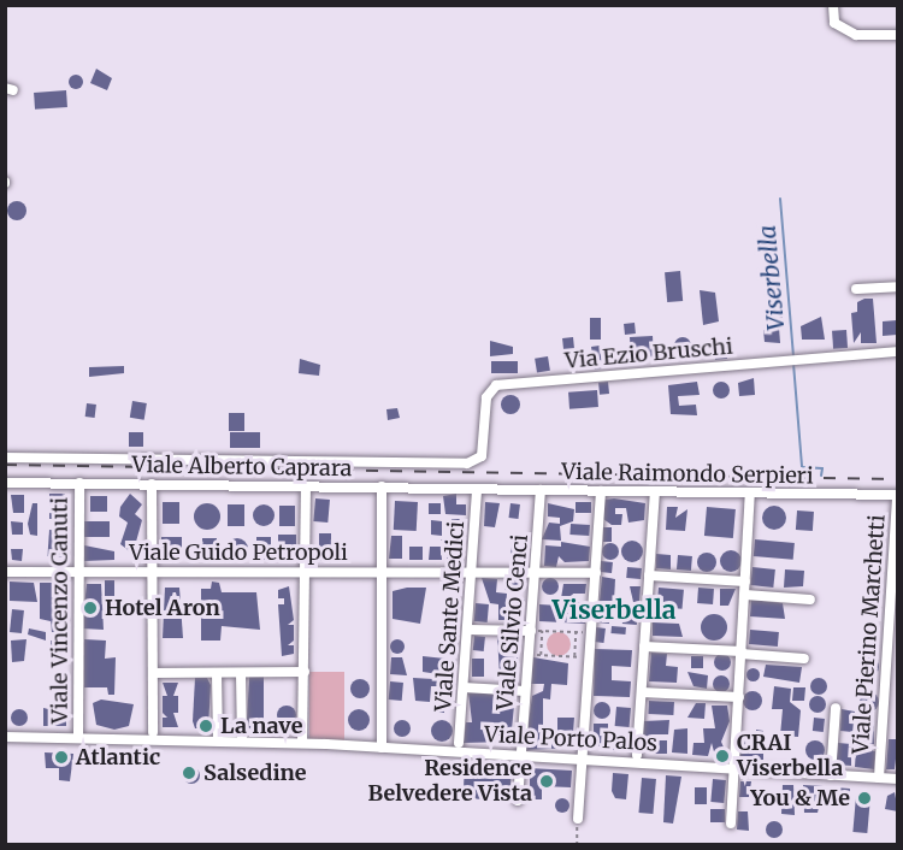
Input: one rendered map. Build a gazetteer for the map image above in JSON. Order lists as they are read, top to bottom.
{
  "streets": {
    "street": [
      "Via Ezio Bruschi",
      "Viale Alberto Caprara",
      "Viale Raimondo Serpieri",
      "Viale Guido Petropoli",
      "Viale Vincenzo Canuti",
      "Viale Sante Medici",
      "Viale Silvio Cenci",
      "Viale Pierino Marchetti",
      "Viale Porto Palos"
    ]
  },
  "crossings": [
    ["Viale Alberto Caprara", "Viale Raimondo Serpieri"],
    ["Viale Alberto Caprara", "Viale Vincenzo Canuti"],
    ["Viale Alberto Caprara", "Viale Sante Medici"],
    ["Viale Raimondo Serpieri", "Viale Sante Medici"],
    ["Viale Raimondo Serpieri", "Viale Silvio Cenci"],
    ["Viale Raimondo Serpieri", "Viale Pierino Marchetti"],
    ["Viale Guido Petropoli", "Viale Vincenzo Canuti"],
    ["Viale Guido Petropoli", "Viale Sante Medici"],
    ["Viale Guido Petropoli", "Viale Silvio Cenci"],
    ["Viale Vincenzo Canuti", "Viale Porto Palos"],
    ["Viale Silvio Cenci", "Viale Porto Palos"],
    ["Viale Pierino Marchetti", "Viale Porto Palos"]
  ],
  "districts": ["Viserbella"],
  "water": ["Viserbella"],
  "places": [
    "Hotel Aron",
    "La nave",
    "CRAI Viserbella",
    "Atlantic",
    "Salsedine",
    "Residence Belvedere Vista",
    "You & Me"
  ]
}
